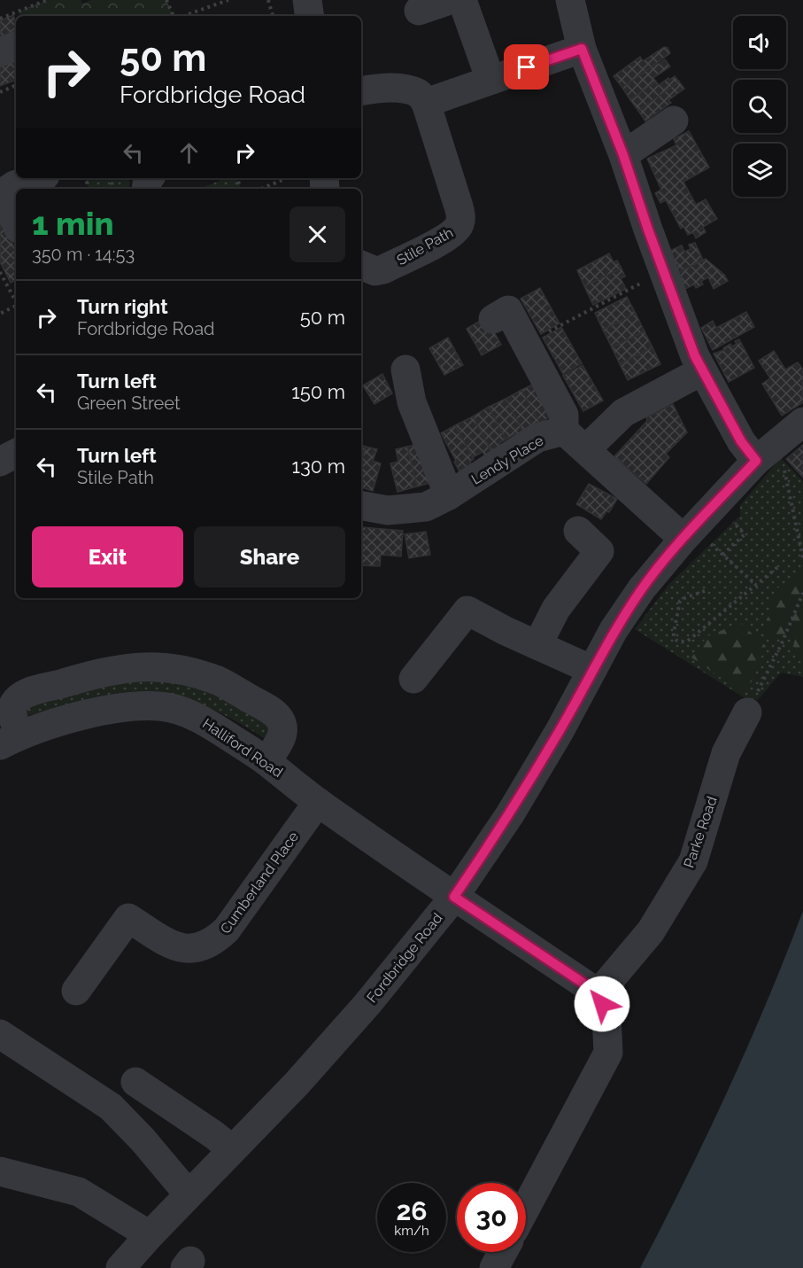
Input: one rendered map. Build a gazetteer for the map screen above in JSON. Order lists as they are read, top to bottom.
{
  "streets": {
    "street": [
      "Stile Path",
      "Lendy Place",
      "Halliford Road",
      "Parke Road",
      "Cumberland Place",
      "Fordbridge Road"
    ]
  },
  "crossings": [
    ["Halliford Road", "Cumberland Place"],
    ["Halliford Road", "Fordbridge Road"]
  ],
  "page": {
    "turn": ["50 m", "Fordbridge Road"],
    "heading": ["1 min", "350 m · 14:53"],
    "list": [
      {
        "name": "Turn right",
        "note": "Fordbridge Road",
        "value": "50 m"
      },
      {
        "name": "Turn left",
        "note": "Green Street",
        "value": "150 m"
      },
      {
        "name": "Turn left",
        "note": "Stile Path",
        "value": "130 m"
      }
    ],
    "buttons": ["Exit", "Share"],
    "speed": "26 km/h",
    "limit": "30"
  }
}
